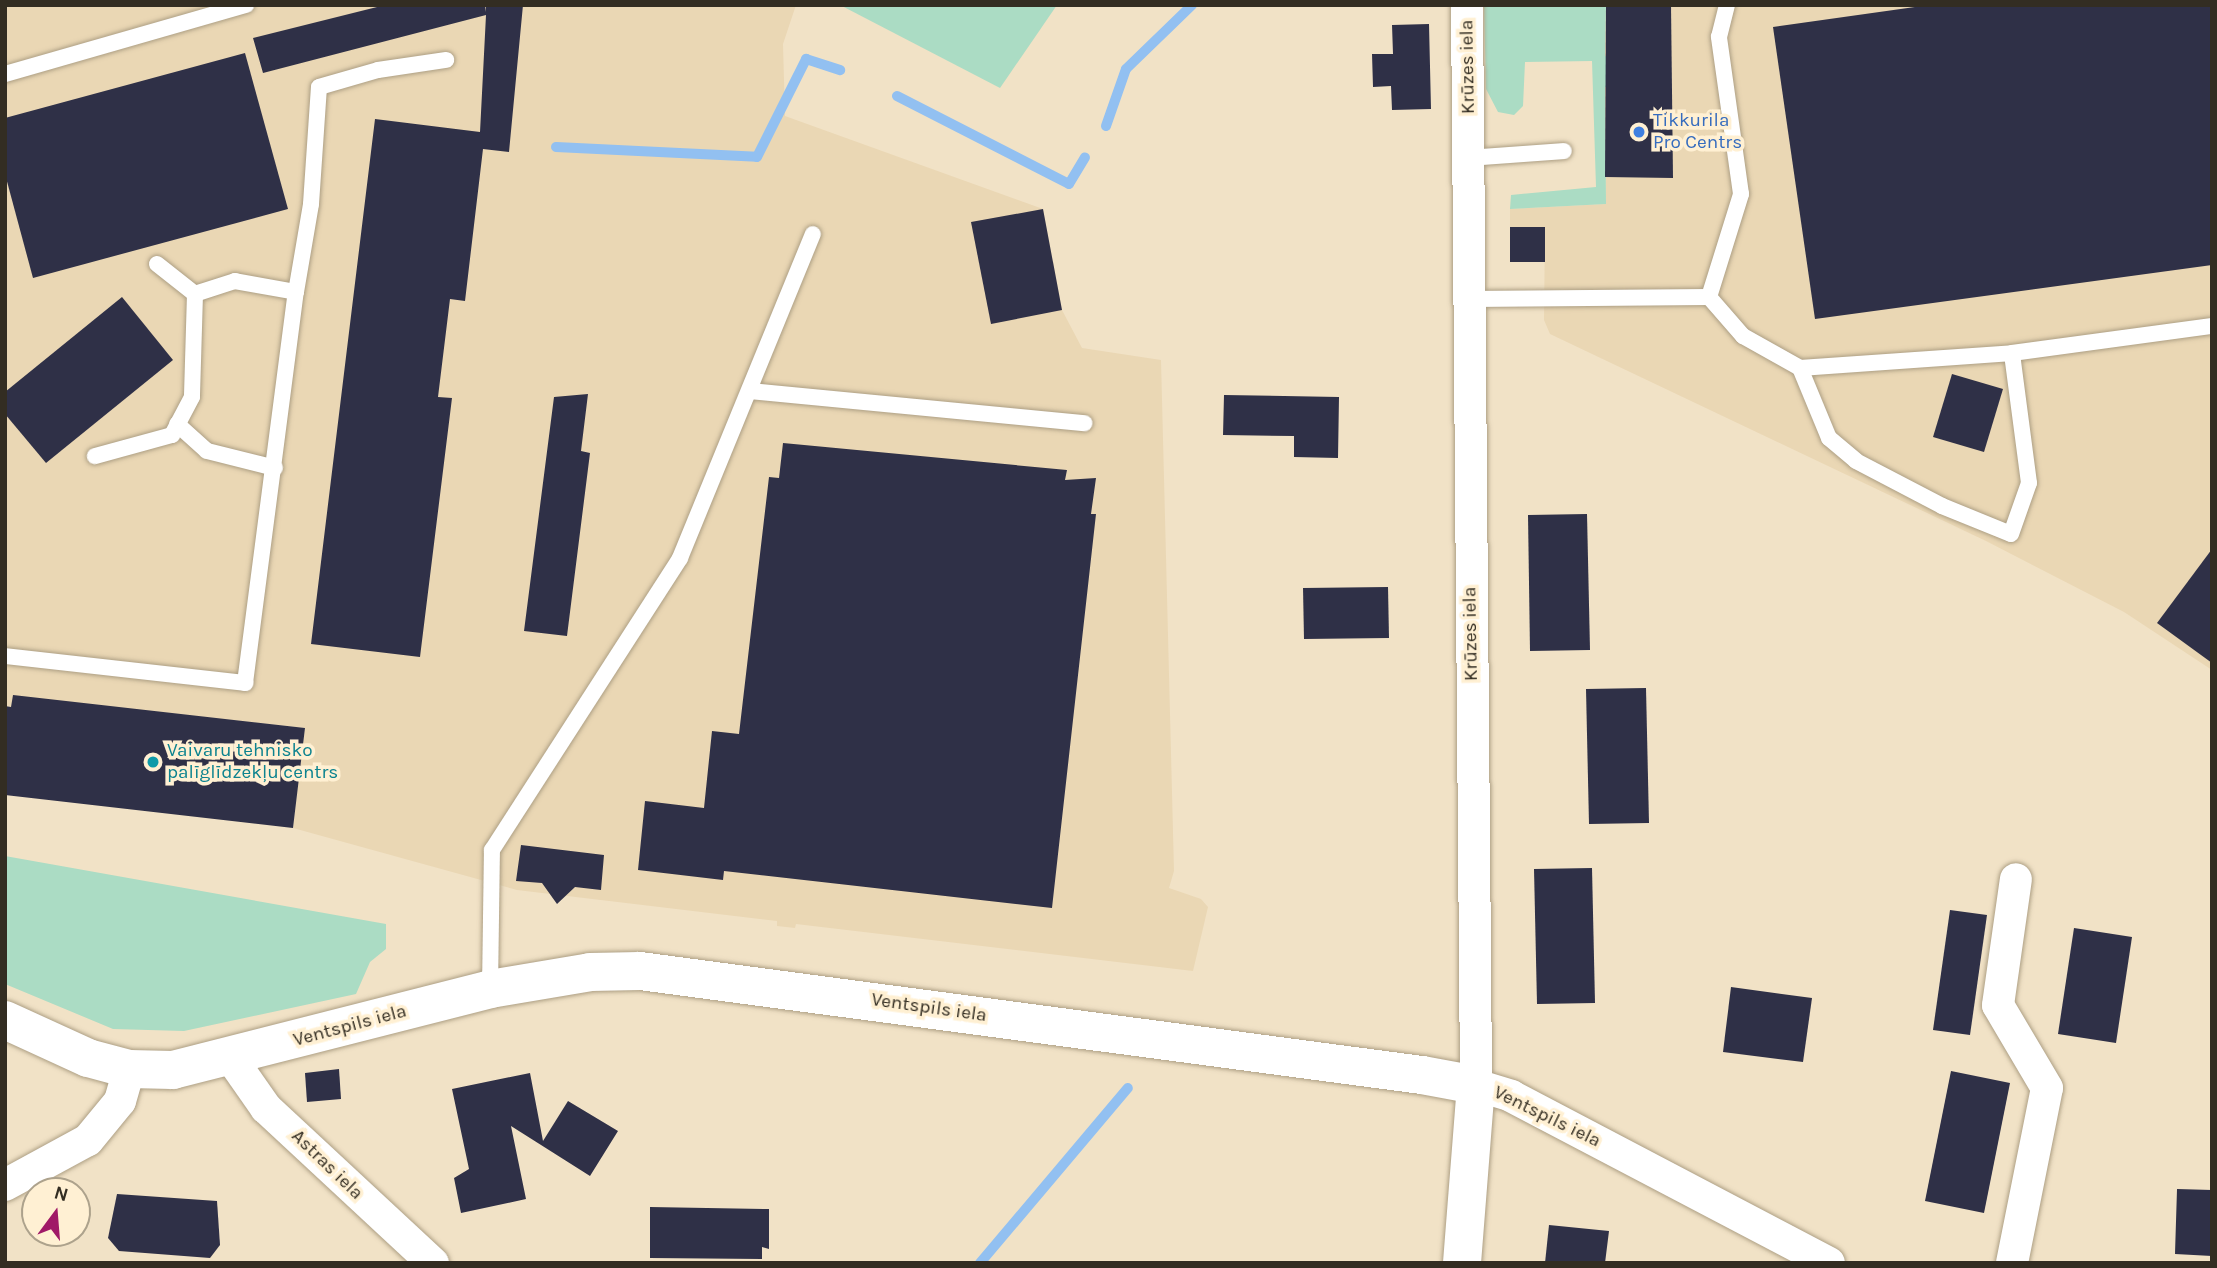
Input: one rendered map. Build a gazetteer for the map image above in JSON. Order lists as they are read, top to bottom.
{
  "streets": {
    "street": ["Krūzes iela", "Ventspils iela", "Astras iela"]
  },
  "crossings": [
    ["Krūzes iela", "Ventspils iela"],
    ["Ventspils iela", "Astras iela"]
  ],
  "places": ["Tikkurila Pro Centrs", "Vaivaru tehnisko palīglīdzekļu centrs"],
  "north": "top"
}
